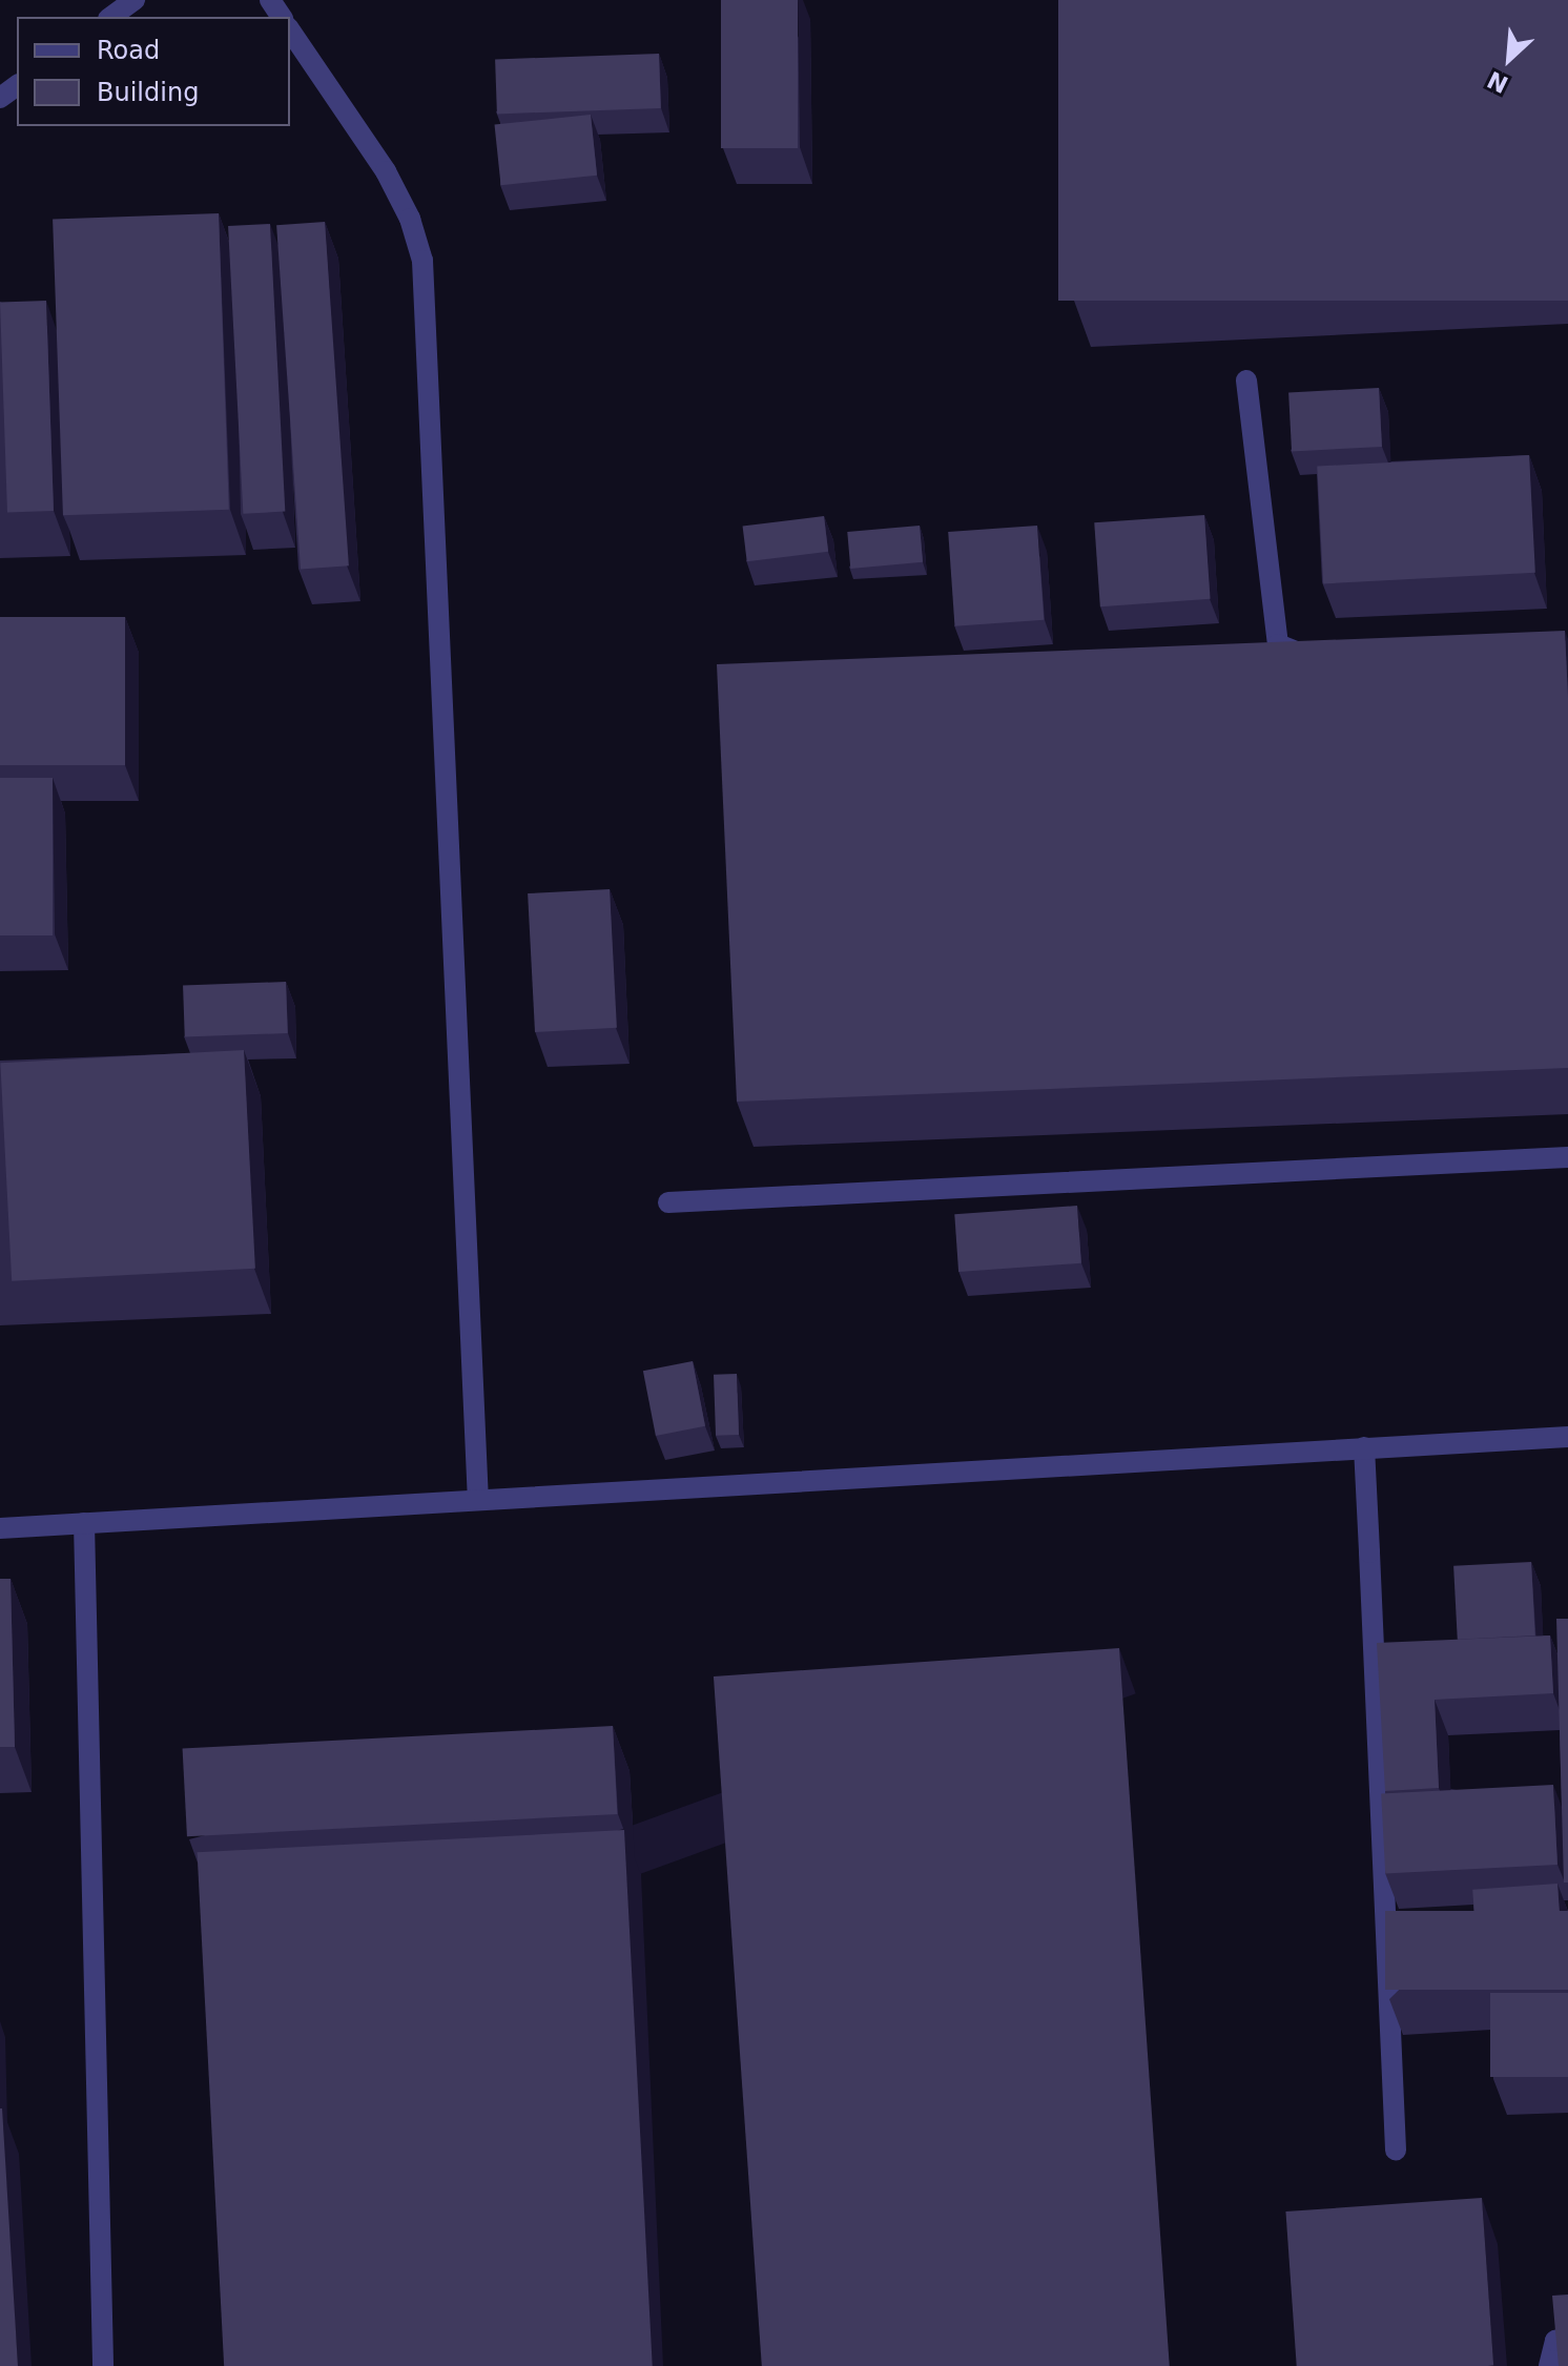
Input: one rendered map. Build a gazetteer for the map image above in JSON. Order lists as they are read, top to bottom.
{
  "legend": ["Road", "Building"],
  "north": "bottom left"
}
